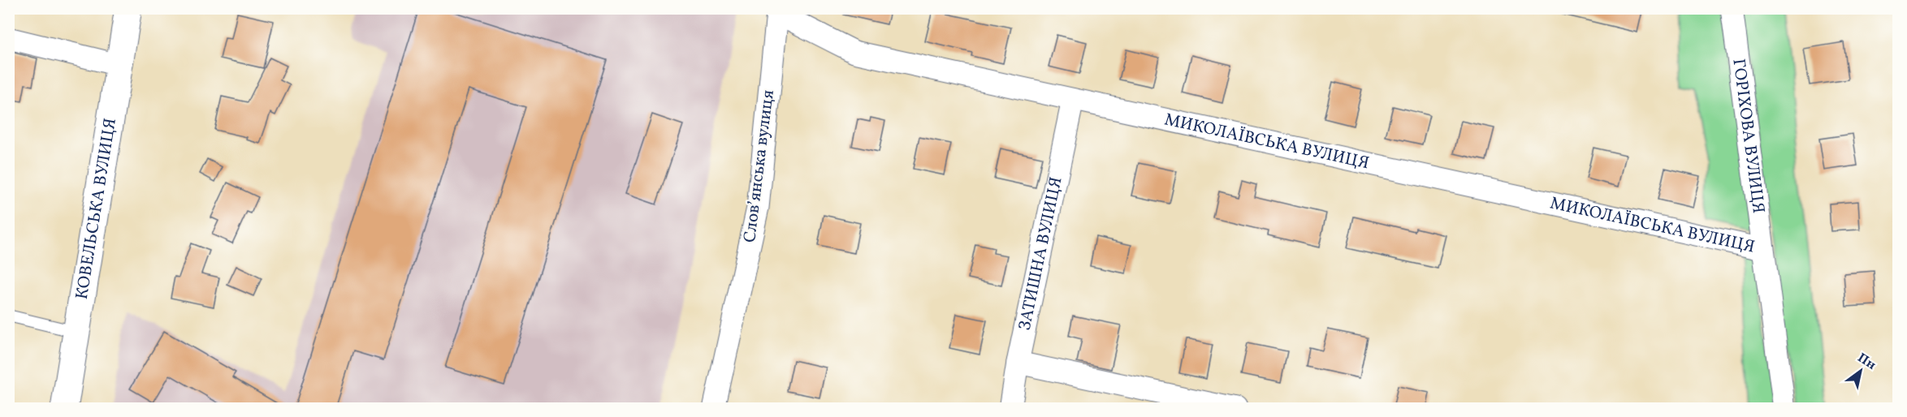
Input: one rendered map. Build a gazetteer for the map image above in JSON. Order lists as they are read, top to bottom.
{
  "streets": {
    "main road": ["КОВЕЛЬСЬКА ВУЛИЦЯ"],
    "street": [
      "ГОРІХОВА ВУЛИЦЯ",
      "МИКОЛАЇВСЬКА ВУЛИЦЯ",
      "Словʼянська вулиця",
      "ЗАТИШНА ВУЛИЦЯ"
    ]
  },
  "crossings": [
    ["ГОРІХОВА ВУЛИЦЯ", "МИКОЛАЇВСЬКА ВУЛИЦЯ"],
    ["МИКОЛАЇВСЬКА ВУЛИЦЯ", "Словʼянська вулиця"],
    ["МИКОЛАЇВСЬКА ВУЛИЦЯ", "ЗАТИШНА ВУЛИЦЯ"]
  ],
  "north": "top right"
}
